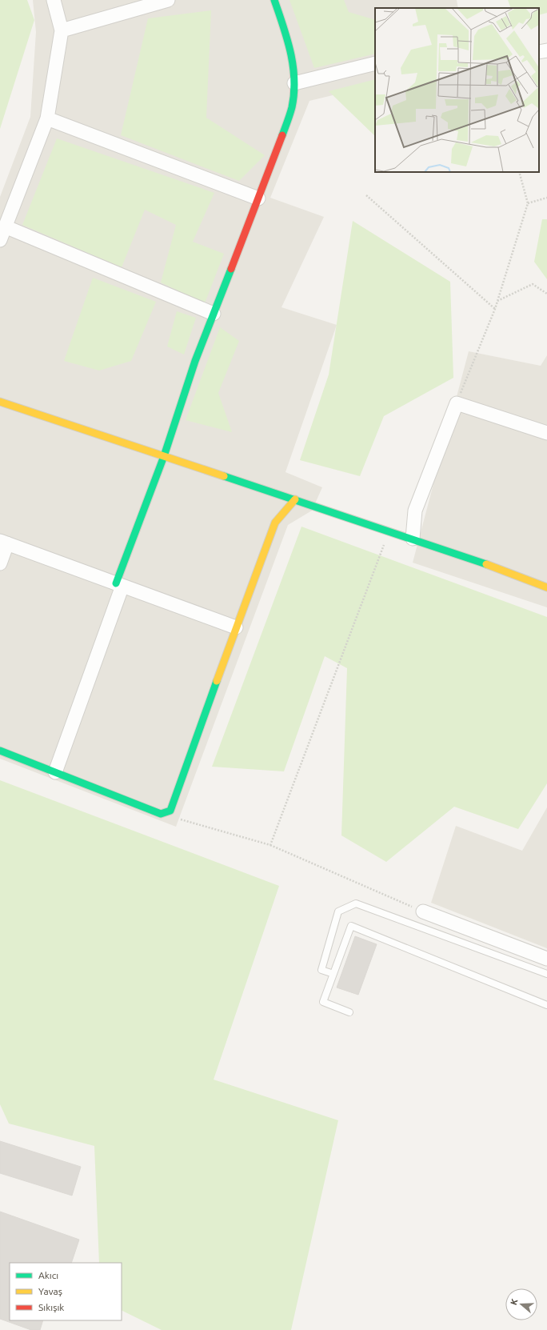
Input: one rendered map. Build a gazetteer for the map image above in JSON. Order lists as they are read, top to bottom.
{
  "legend": ["Akıcı", "Yavaş", "Sıkışık"],
  "north": "left"
}
